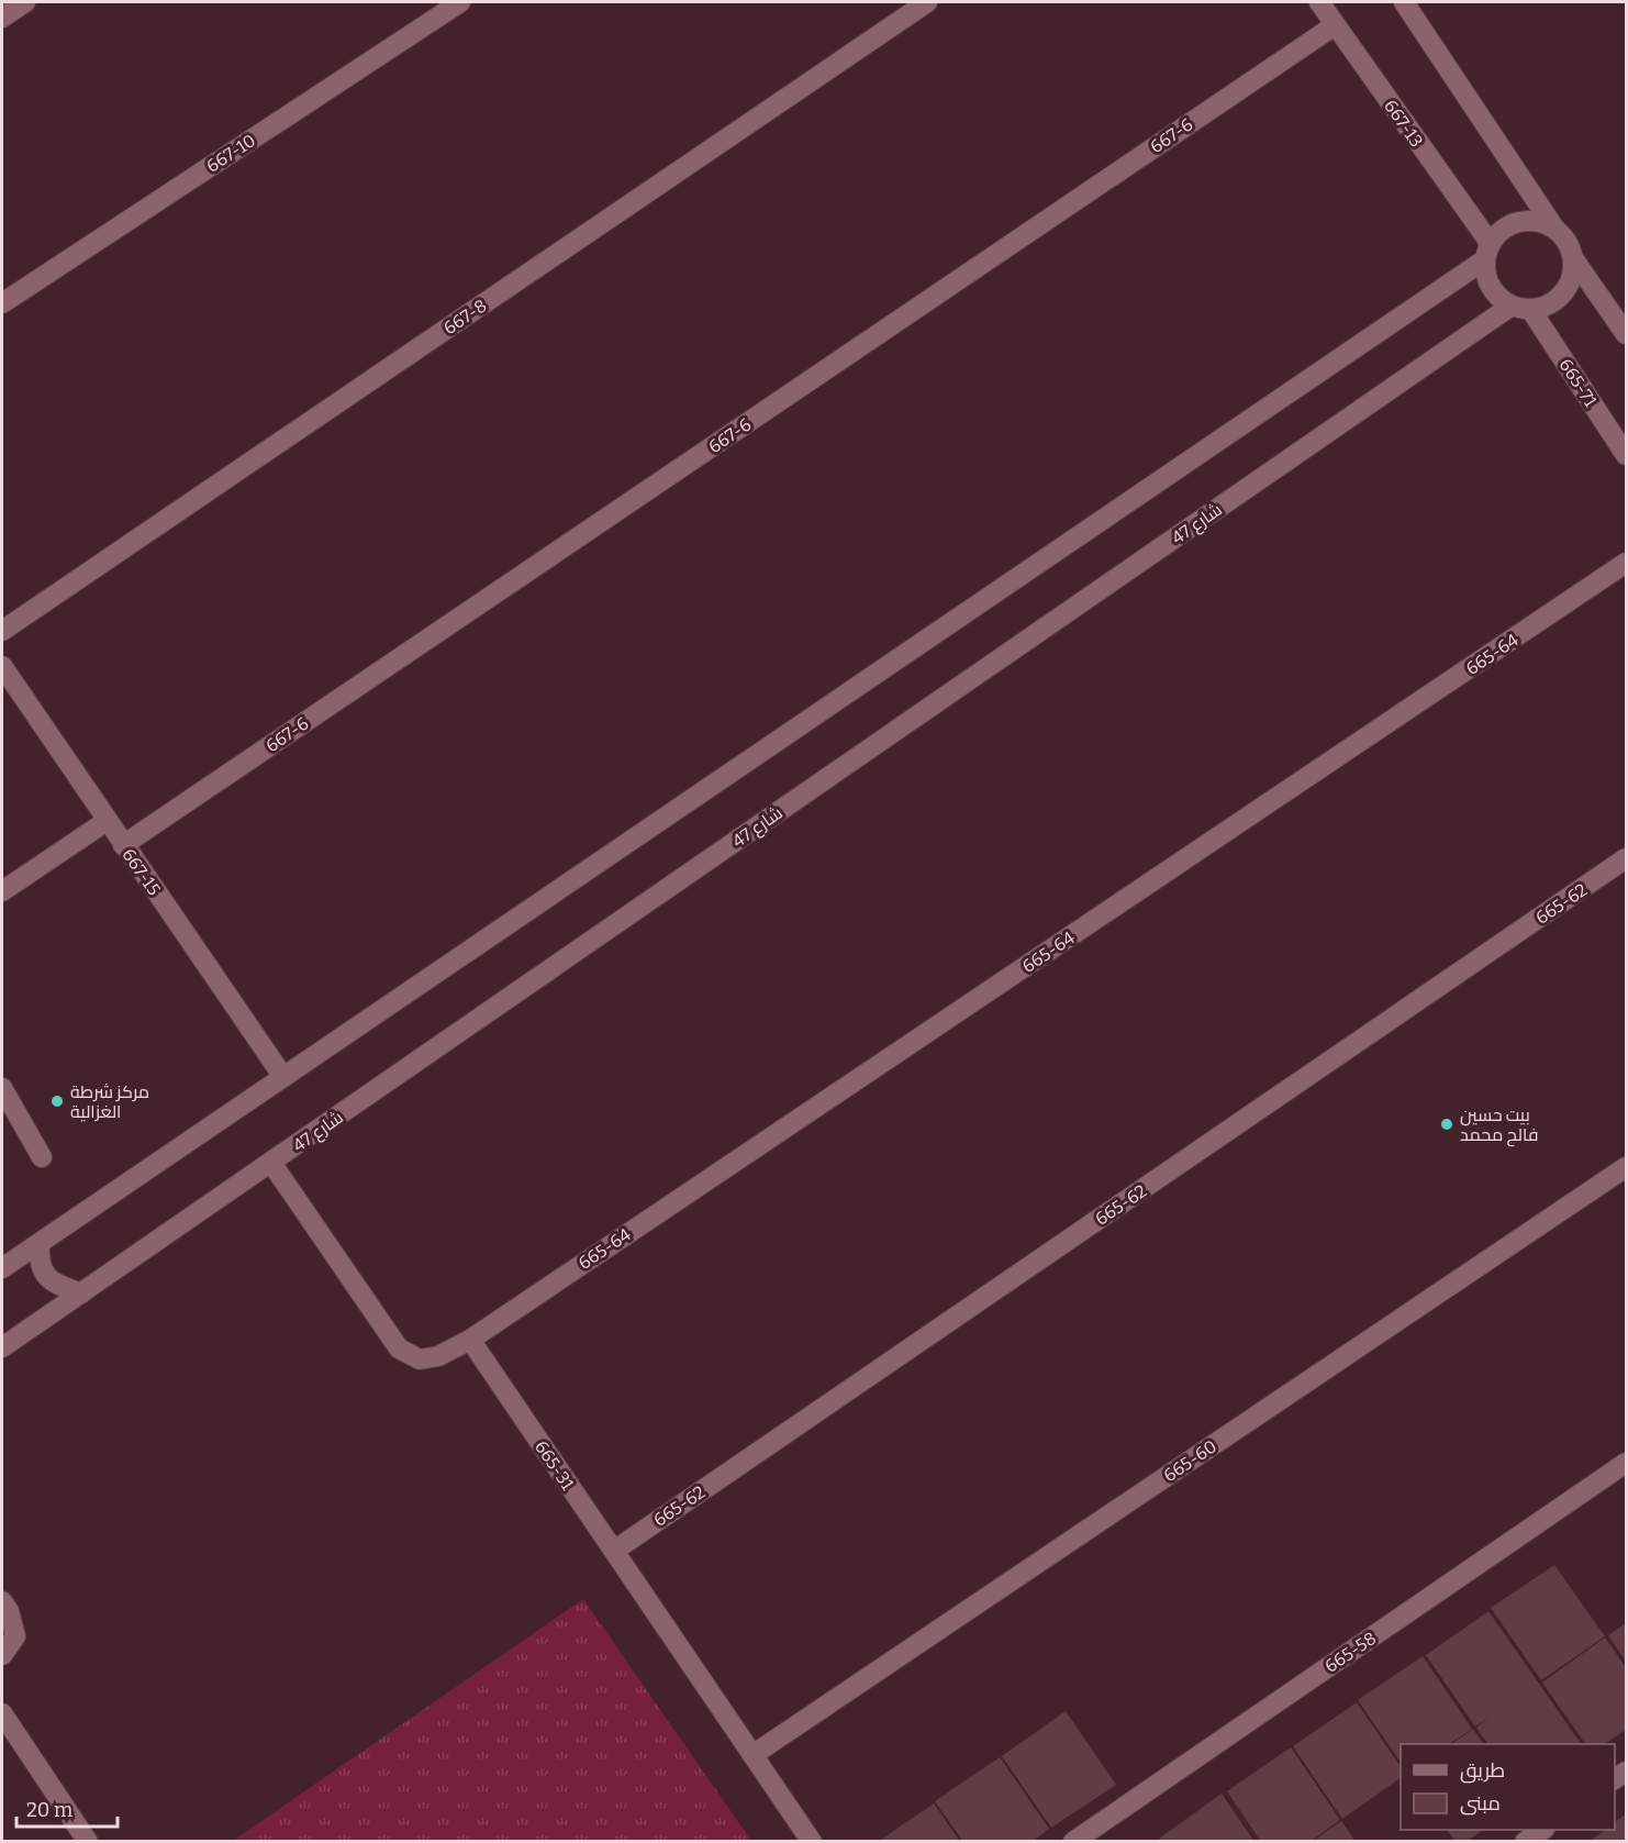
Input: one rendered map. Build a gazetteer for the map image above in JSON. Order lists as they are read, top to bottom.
{
  "streets": {
    "street": [
      "667-13",
      "667-6",
      "667-10",
      "667-8",
      "665-71",
      "شارع 47",
      "665-64",
      "667-15",
      "665-62",
      "665-60",
      "665-31",
      "665-58"
    ]
  },
  "crossings": [
    ["667-13", "667-6"],
    ["667-13", "665-71"],
    ["667-13", "شارع 47"],
    ["667-6", "667-15"],
    ["665-71", "شارع 47"],
    ["665-64", "665-31"],
    ["665-62", "665-31"],
    ["665-60", "665-31"]
  ],
  "places": ["مركز شرطة الغزالية", "بيت حسين فالح محمد"],
  "legend": ["طريق", "مبنى"],
  "scale_bar": "20 m"
}
